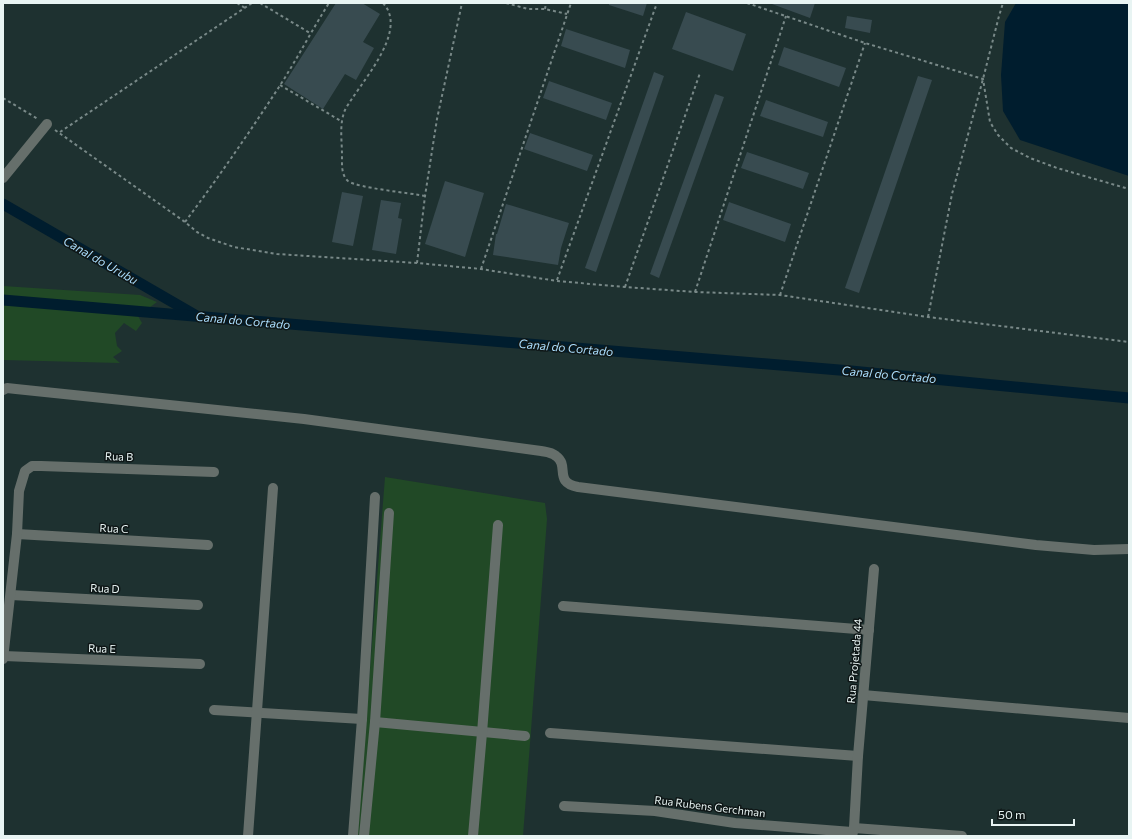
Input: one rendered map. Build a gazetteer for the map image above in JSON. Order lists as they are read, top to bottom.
{
  "streets": {
    "street": [
      "Rua B",
      "Rua C",
      "Rua D",
      "Rua E",
      "Rua Projetada 44",
      "Rua Rubens Gerchman"
    ]
  },
  "crossings": [
    ["Rua B", "Rua C"],
    ["Rua Projetada 44", "Rua Rubens Gerchman"]
  ],
  "water": ["Canal do Urubu", "Canal do Cortado"],
  "scale_bar": "50 m"
}
